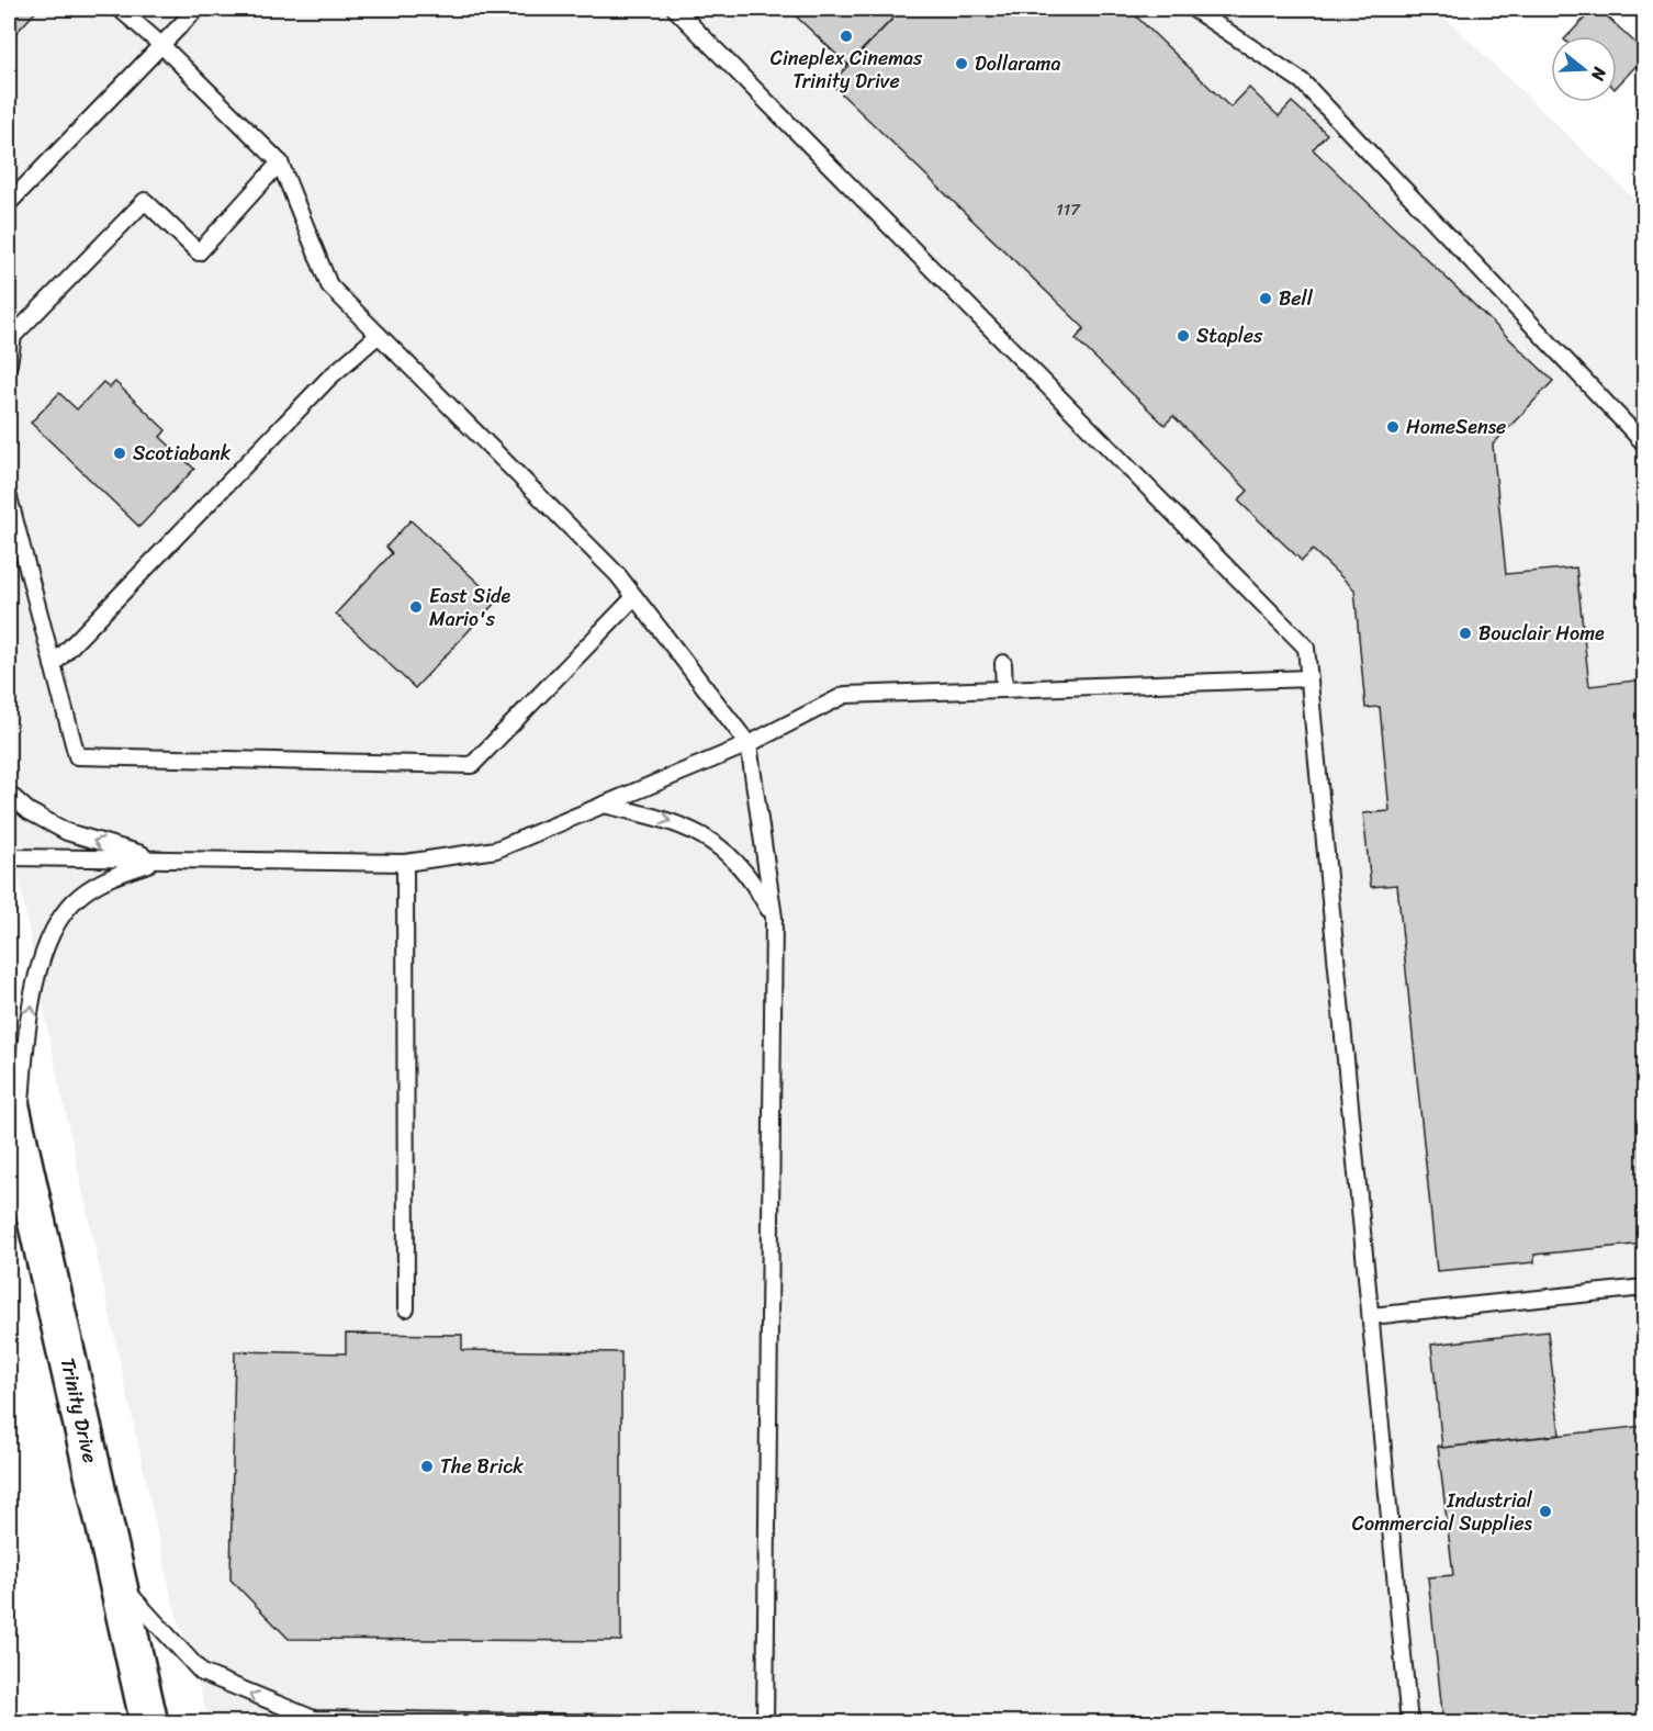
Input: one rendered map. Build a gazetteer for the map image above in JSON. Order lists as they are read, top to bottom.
{
  "streets": {
    "street": ["Trinity Drive"]
  },
  "places": [
    "Cineplex Cinemas Trinity Drive",
    "Dollarama",
    "Bell",
    "Staples",
    "HomeSense",
    "Scotiabank",
    "East Side Mario's",
    "Bouclair Home",
    "The Brick",
    "Industrial Commercial Supplies"
  ],
  "house_numbers": ["117"],
  "north": "right"
}
